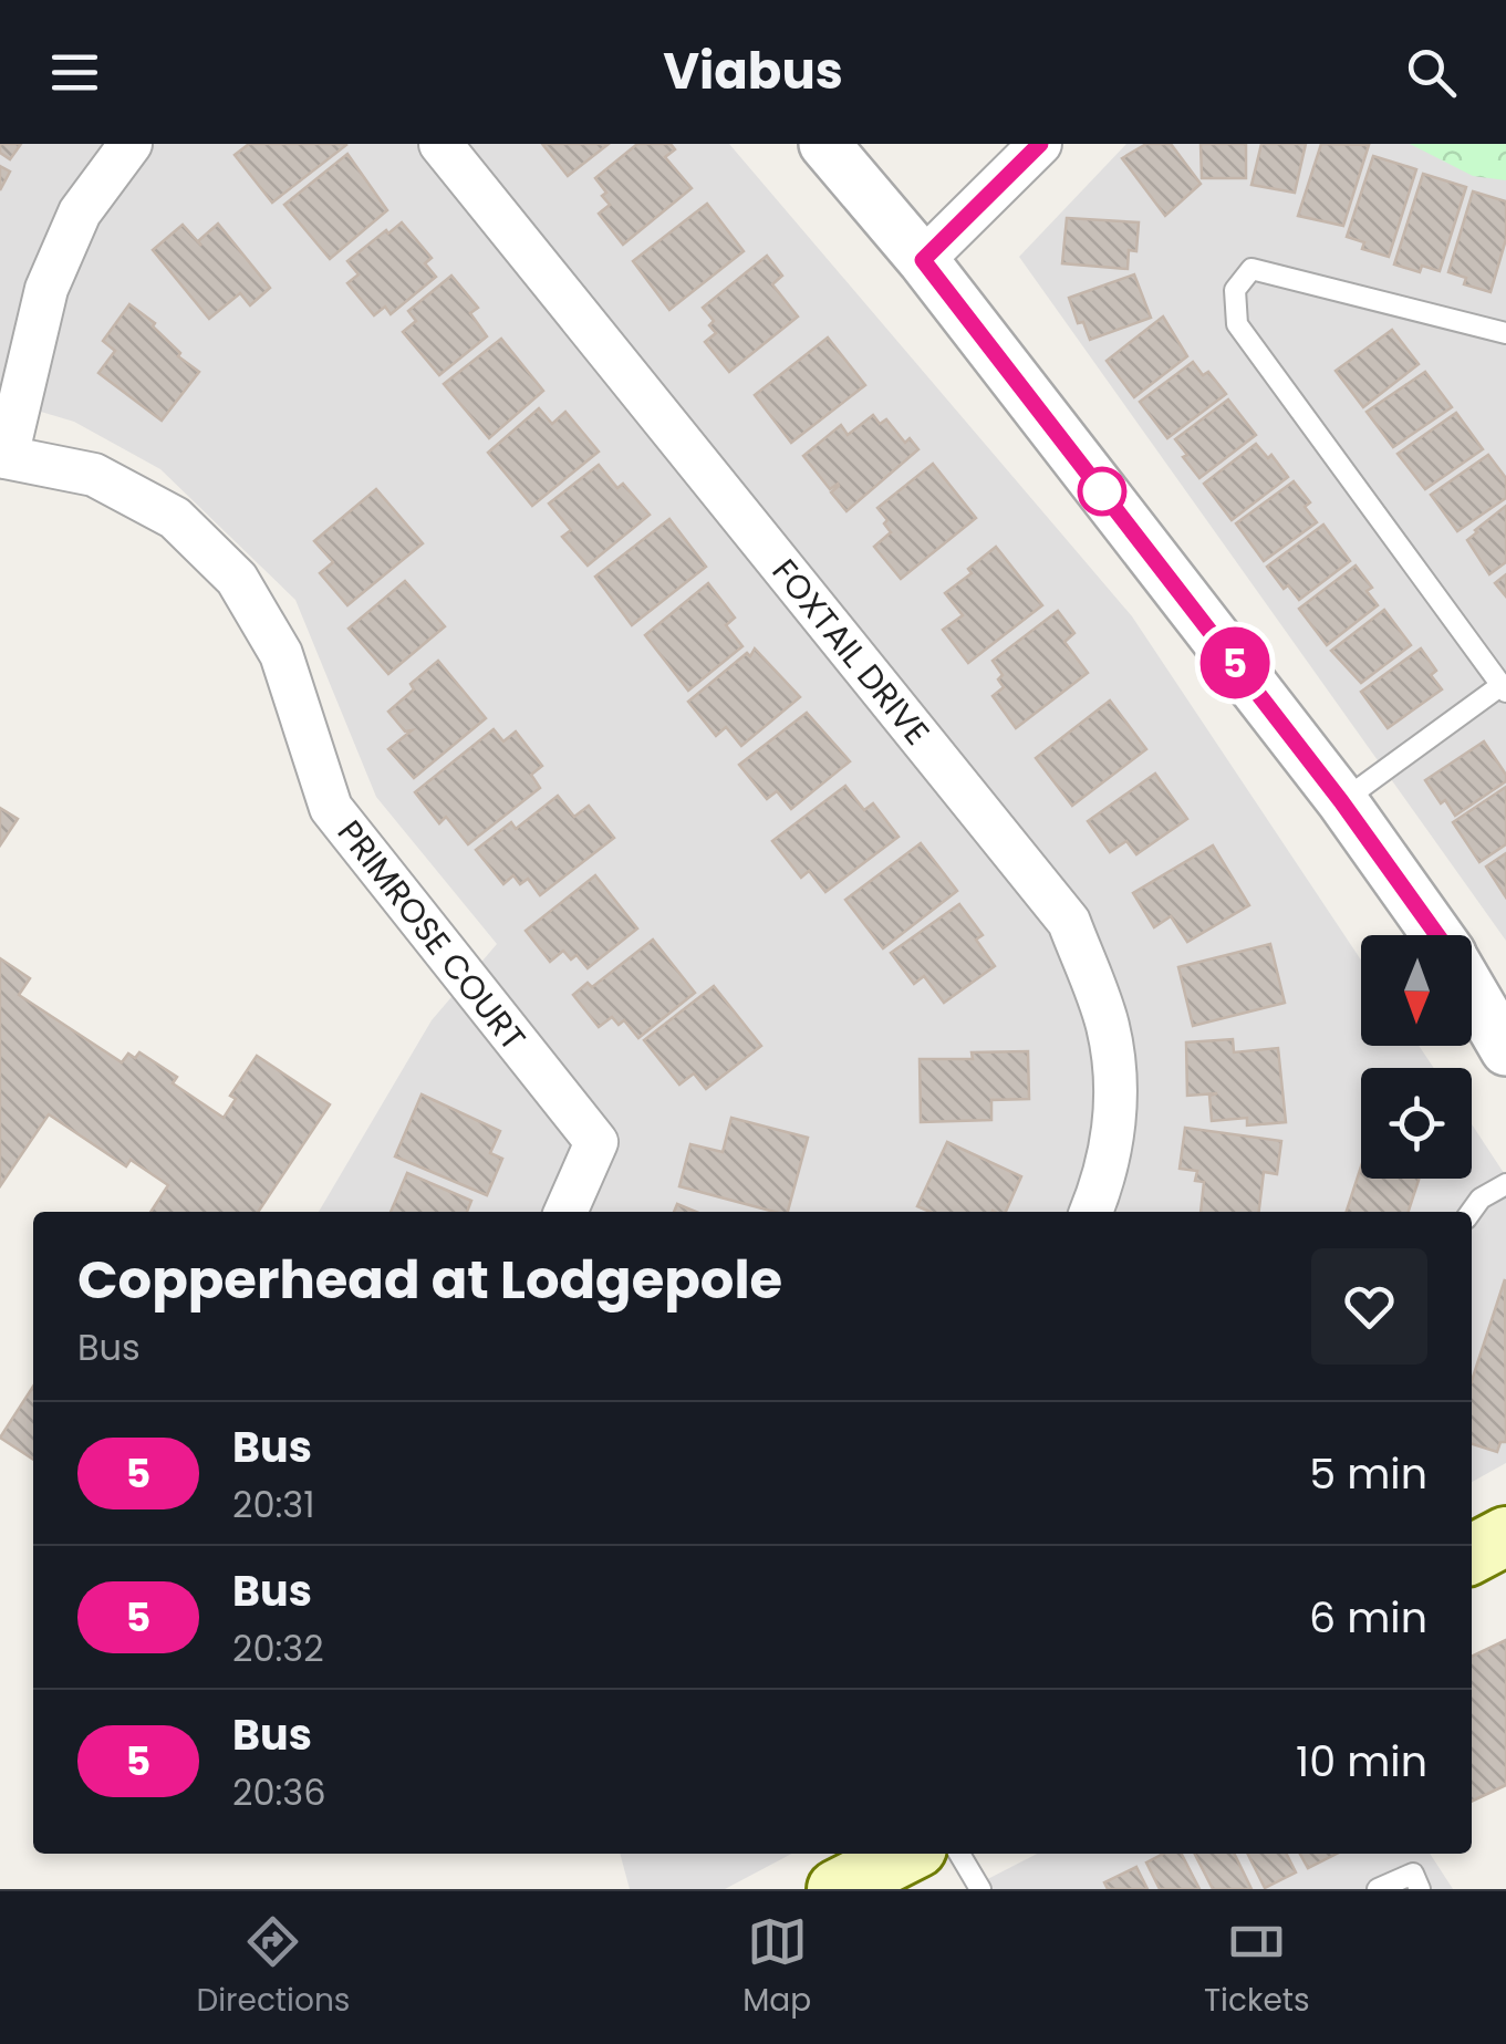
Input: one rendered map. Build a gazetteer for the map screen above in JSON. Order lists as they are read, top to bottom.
{
  "streets": {
    "street": ["FOXTAIL DRIVE", "PRIMROSE COURT"]
  },
  "lines": ["bus line 5"],
  "north": "bottom",
  "page": {
    "header": "Viabus",
    "on_map": "5",
    "heading": ["Copperhead at Lodgepole", "Bus"],
    "list": [
      {
        "mark": "5",
        "name": "Bus",
        "note": "20:31",
        "value": "5 min"
      },
      {
        "mark": "5",
        "name": "Bus",
        "note": "20:32",
        "value": "6 min"
      },
      {
        "mark": "5",
        "name": "Bus",
        "note": "20:36",
        "value": "10 min"
      }
    ],
    "tabs": ["Directions", "Map", "Tickets"]
  }
}
